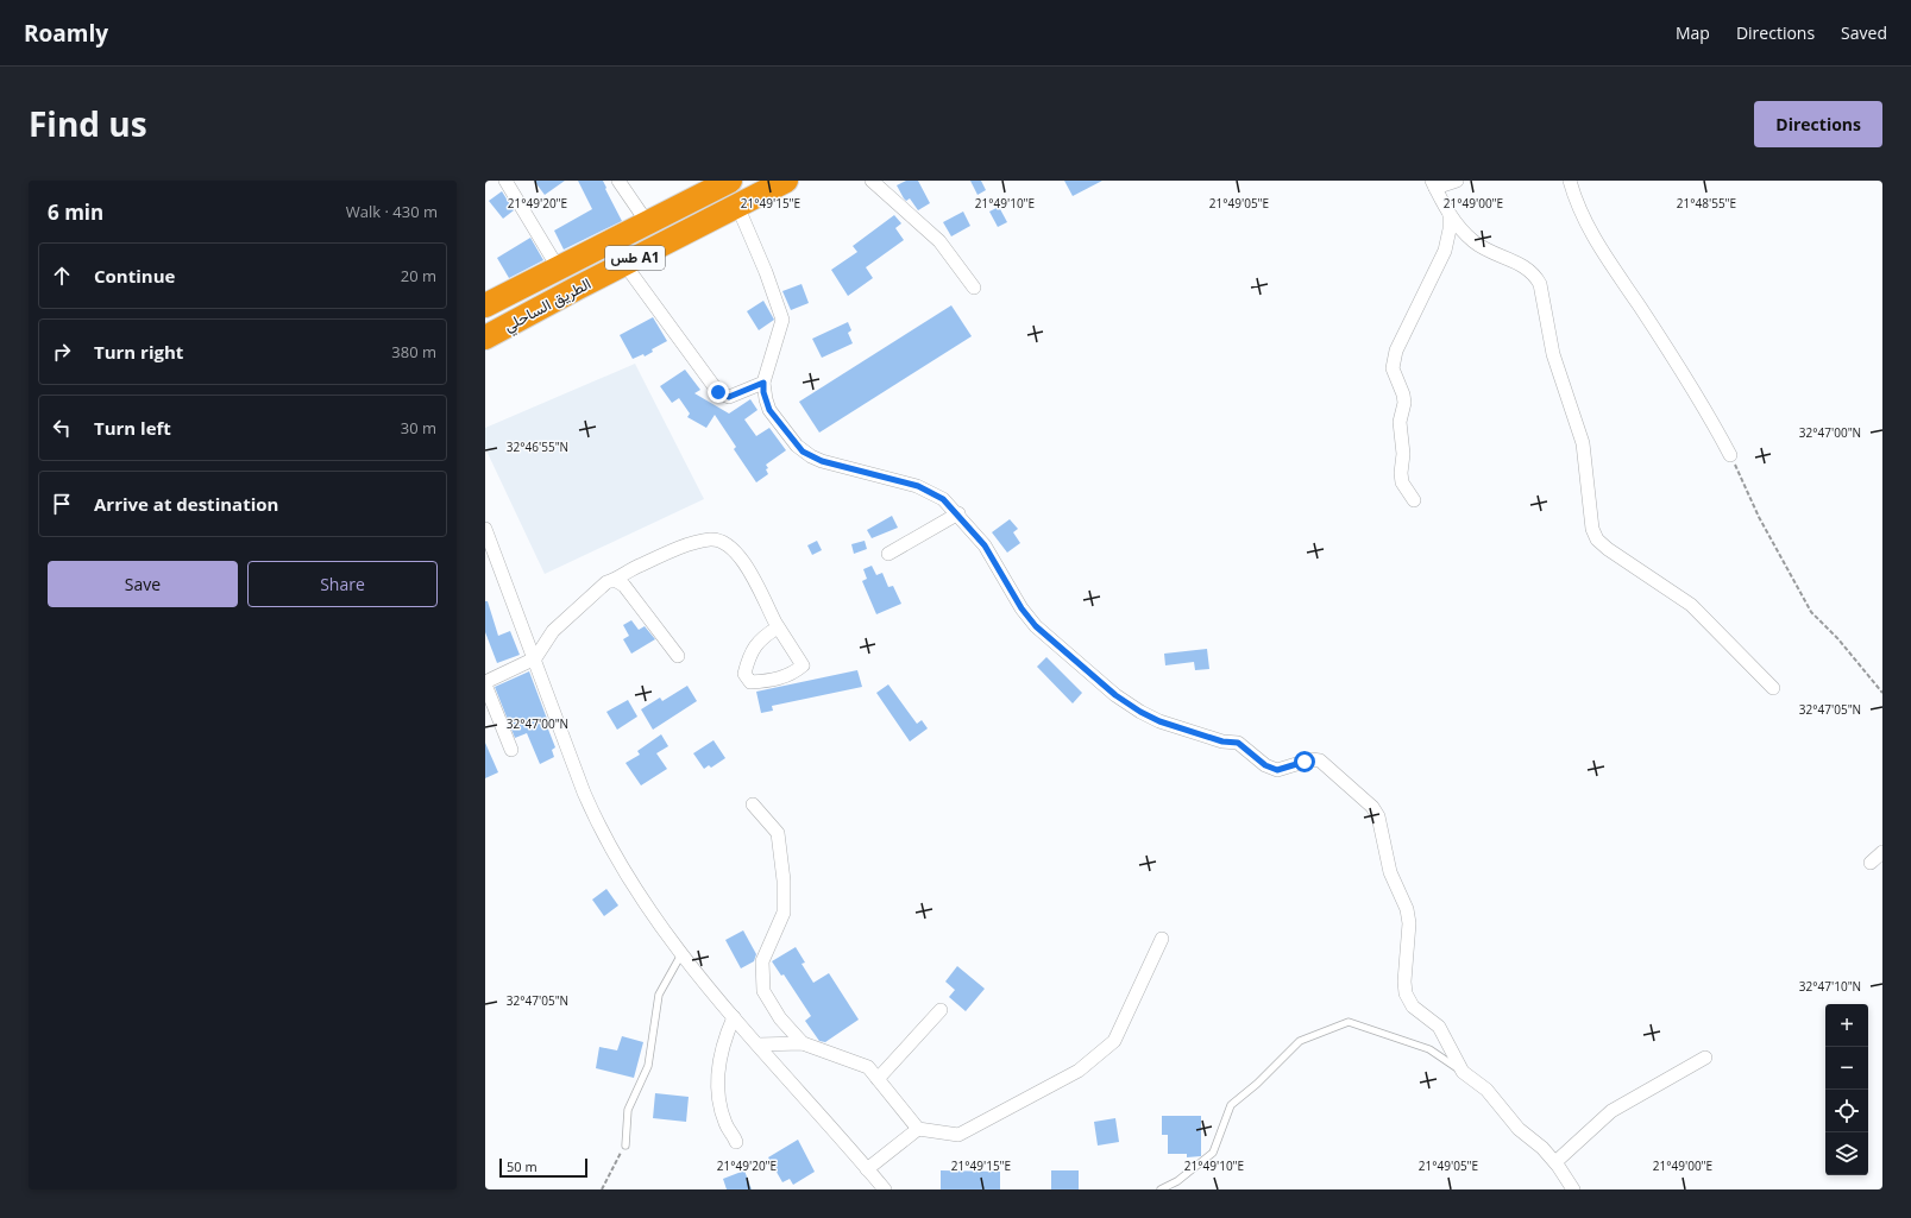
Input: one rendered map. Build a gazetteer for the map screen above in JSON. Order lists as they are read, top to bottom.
{
  "streets": {
    "highway": ["طس A1", "الطريق الساحلي"]
  },
  "scale_bar": "50 m",
  "page": {
    "header": "Roamly",
    "nav": ["Map", "Directions", "Saved"],
    "title": "Find us",
    "buttons": [
      "Directions",
      ["Save", "Share"]
    ],
    "heading": ["6 min", "Walk · 430 m"],
    "list": [
      ["Continue", "20 m"],
      ["Turn right", "380 m"],
      ["Turn left", "30 m"],
      "Arrive at destination"
    ],
    "map_buttons": ["+", "−"],
    "scale": "50 m"
  },
  "coordinates": [
    "21°49'20\"E",
    "21°49'15\"E",
    "21°49'10\"E",
    "21°49'05\"E",
    "21°49'00\"E",
    "21°48'55\"E",
    "32°47'00\"N",
    "32°46'55\"N",
    "32°47'05\"N",
    "32°47'10\"N"
  ]
}
